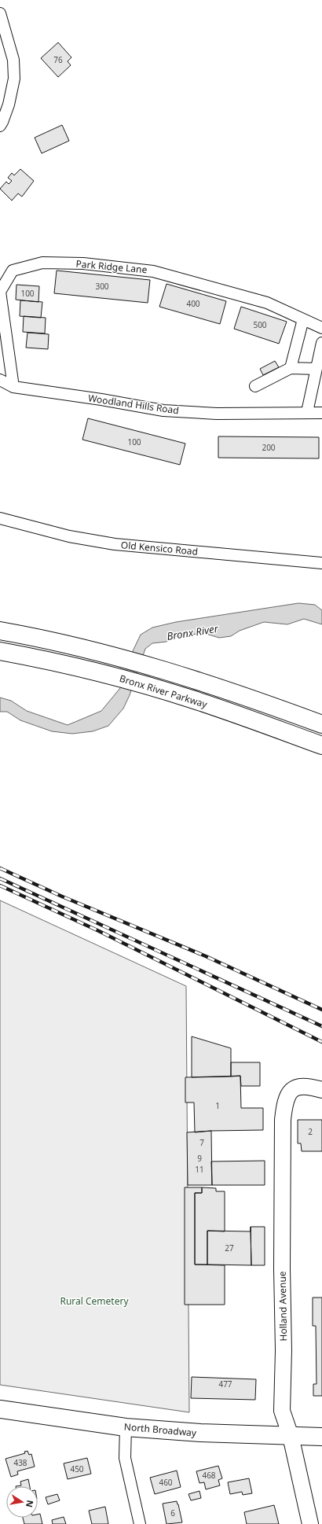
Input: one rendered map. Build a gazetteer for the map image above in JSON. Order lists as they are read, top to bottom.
{
  "streets": {
    "main road": ["Bronx River Parkway", "North Broadway"],
    "street": [
      "Park Ridge Lane",
      "Woodland Hills Road",
      "Old Kensico Road",
      "Holland Avenue"
    ]
  },
  "crossings": [
    ["Park Ridge Lane", "Woodland Hills Road"],
    ["Holland Avenue", "North Broadway"]
  ],
  "water": ["Bronx River"],
  "parks": ["Rural Cemetery"],
  "house_numbers": [
    "76",
    "300",
    "100",
    "400",
    "500",
    "100",
    "200",
    "1",
    "2",
    "7",
    "9",
    "11",
    "27",
    "477",
    "438",
    "450",
    "468",
    "460",
    "6"
  ],
  "north": "right"
}
